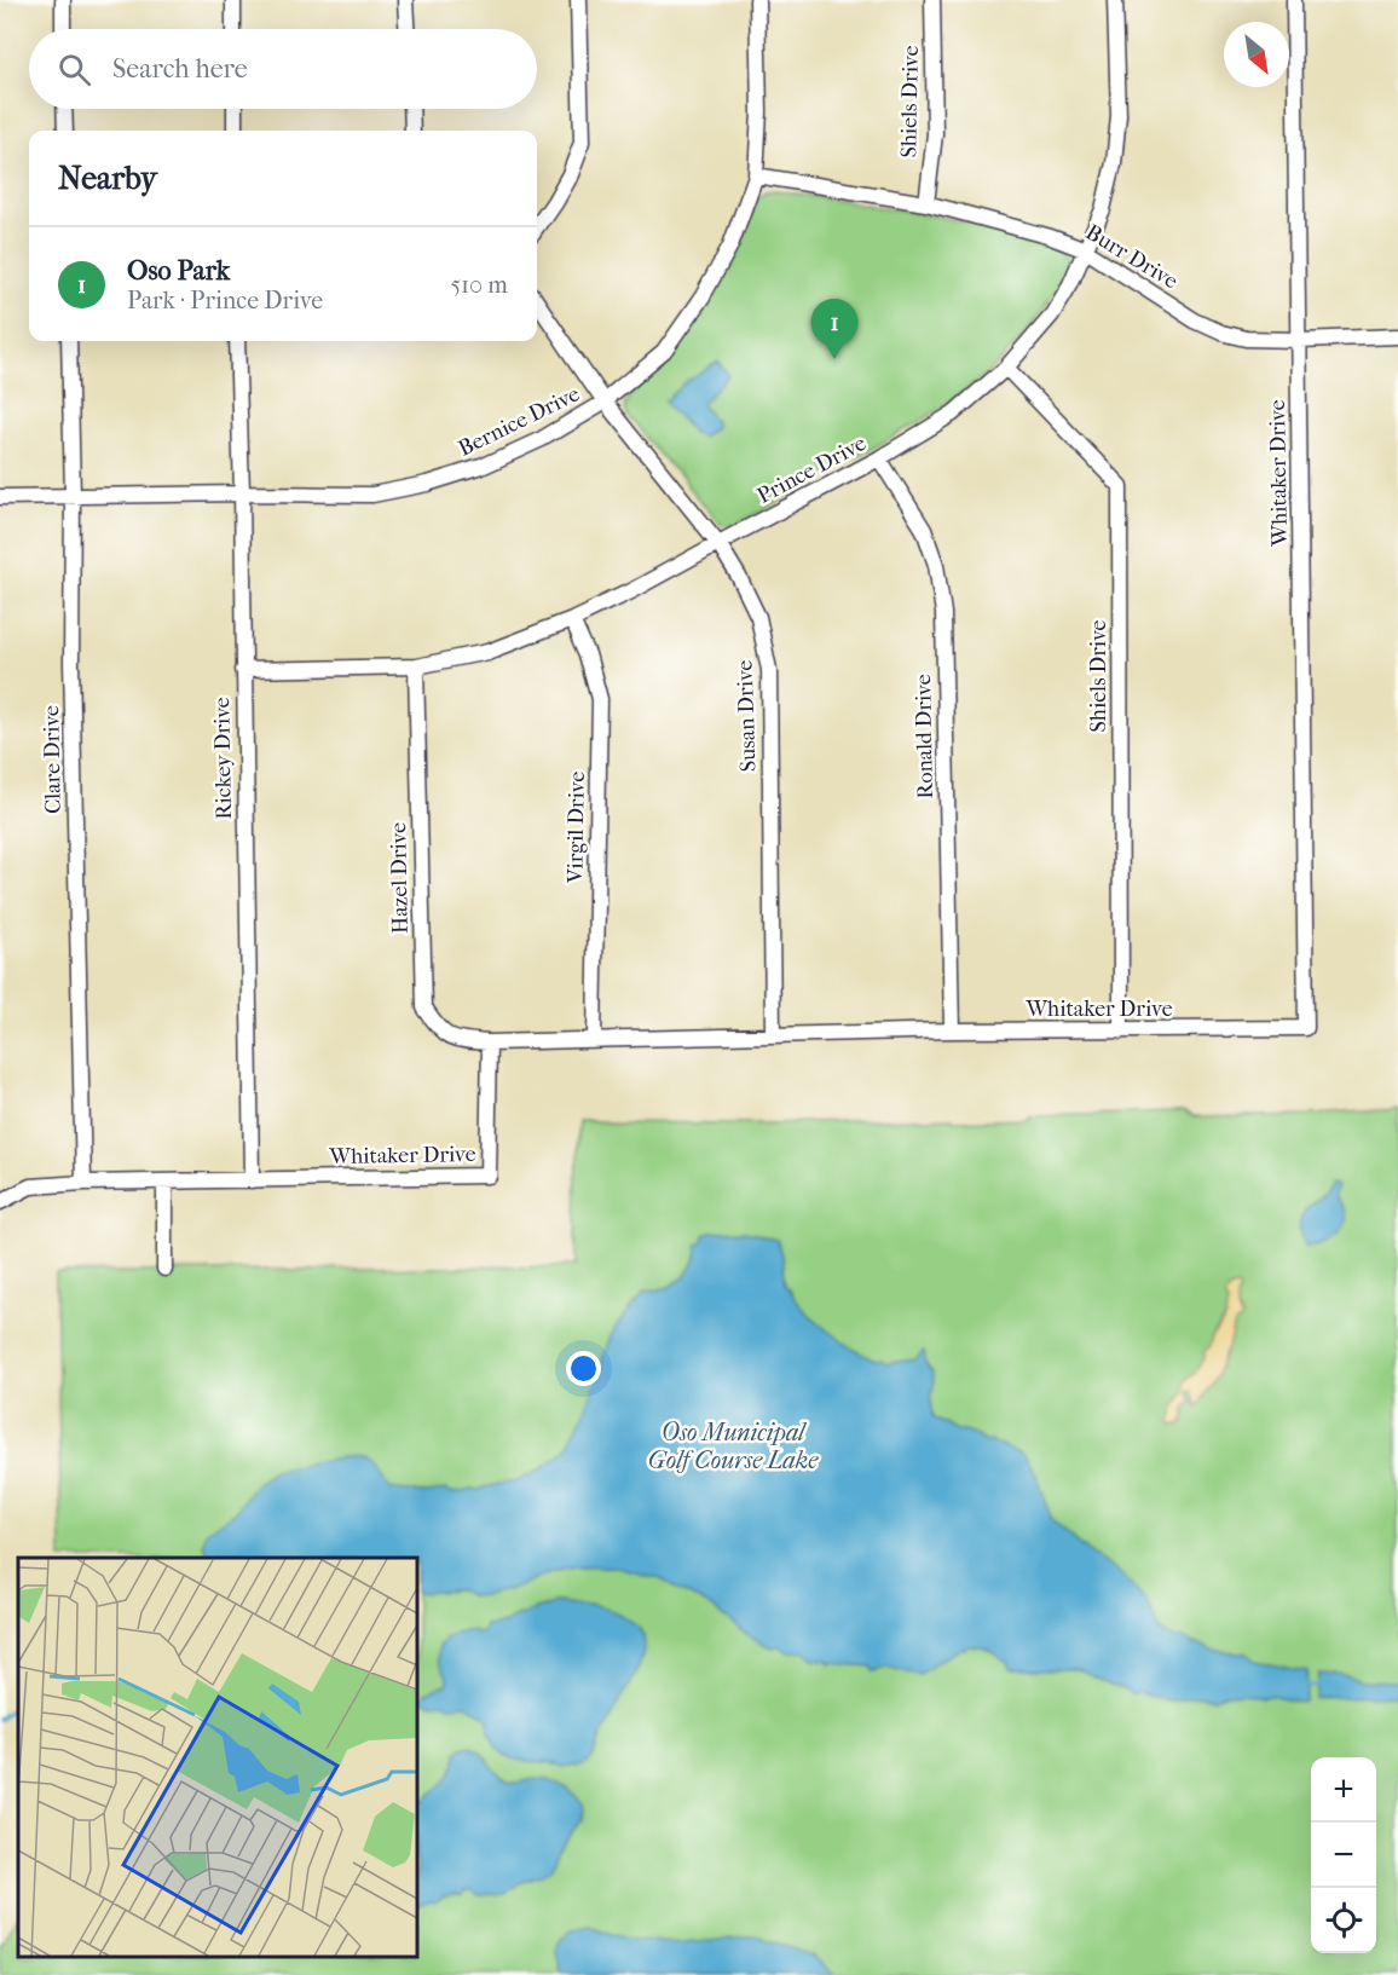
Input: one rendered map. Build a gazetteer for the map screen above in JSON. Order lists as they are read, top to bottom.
{
  "streets": {
    "street": [
      "Shiels Drive",
      "Burr Drive",
      "Bernice Drive",
      "Prince Drive",
      "Whitaker Drive",
      "Susan Drive",
      "Ronald Drive",
      "Rickey Drive",
      "Clare Drive",
      "Virgil Drive",
      "Hazel Drive"
    ]
  },
  "crossings": [
    ["Shiels Drive", "Burr Drive"],
    ["Shiels Drive", "Prince Drive"],
    ["Shiels Drive", "Whitaker Drive"],
    ["Burr Drive", "Bernice Drive"],
    ["Burr Drive", "Prince Drive"],
    ["Burr Drive", "Whitaker Drive"],
    ["Bernice Drive", "Susan Drive"],
    ["Bernice Drive", "Rickey Drive"],
    ["Bernice Drive", "Clare Drive"],
    ["Prince Drive", "Susan Drive"],
    ["Prince Drive", "Ronald Drive"],
    ["Prince Drive", "Rickey Drive"],
    ["Prince Drive", "Virgil Drive"],
    ["Prince Drive", "Hazel Drive"],
    ["Whitaker Drive", "Susan Drive"],
    ["Whitaker Drive", "Ronald Drive"],
    ["Whitaker Drive", "Rickey Drive"],
    ["Whitaker Drive", "Clare Drive"],
    ["Whitaker Drive", "Virgil Drive"],
    ["Whitaker Drive", "Hazel Drive"]
  ],
  "water": ["Oso Municipal Golf Course Lake"],
  "north": "bottom right",
  "page": {
    "search": "Search here",
    "heading": "Nearby",
    "list": [
      {
        "mark": "1",
        "name": "Oso Park",
        "note": "Park · Prince Drive",
        "value": "510 m"
      }
    ],
    "pins": "1",
    "map_buttons": ["+", "−"]
  }
}
